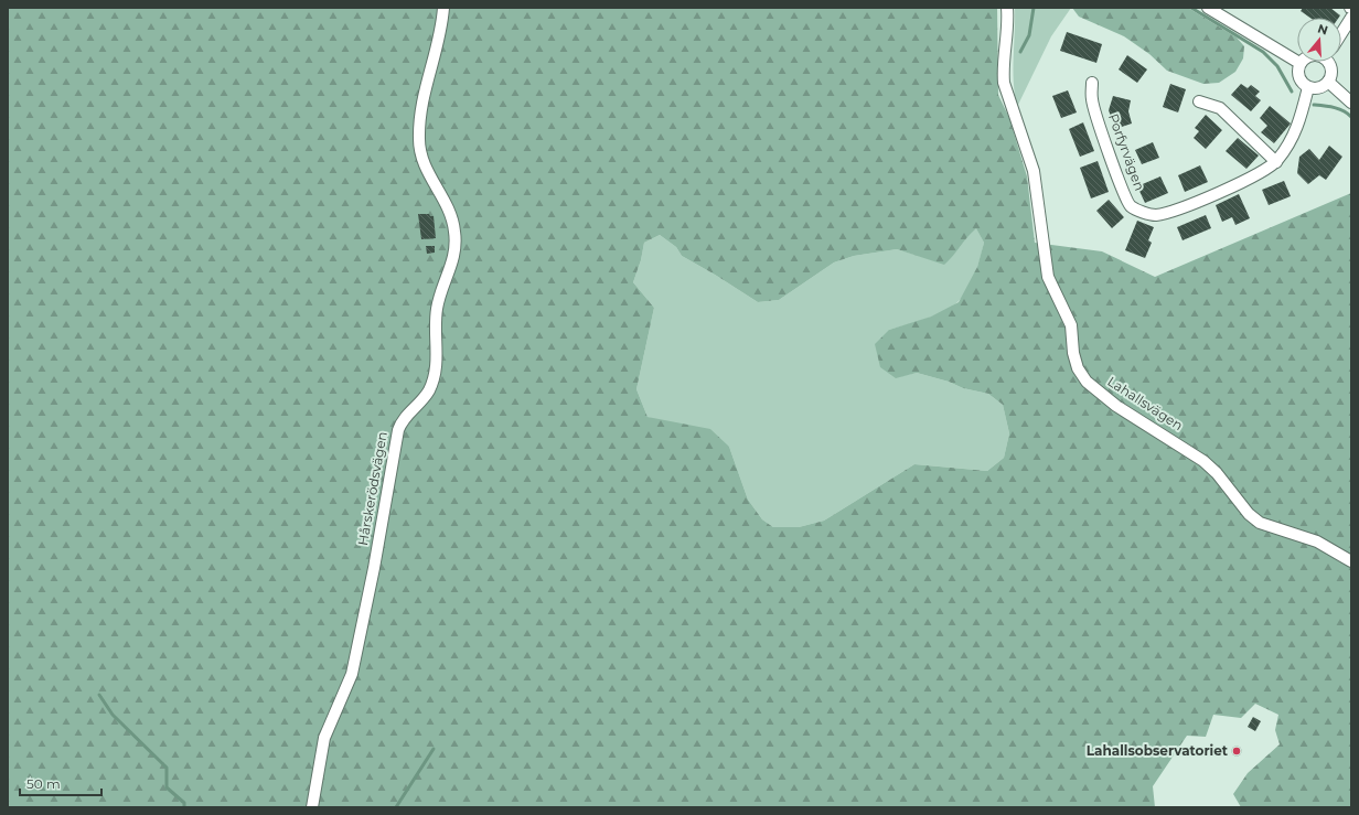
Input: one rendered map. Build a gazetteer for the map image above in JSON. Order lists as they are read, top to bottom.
{
  "streets": {
    "street": ["Porfyrvägen", "Lahallsvägen", "Hårskerödsvägen"]
  },
  "places": ["Lahallsobservatoriet"],
  "scale_bar": "50 m",
  "north": "top"
}
